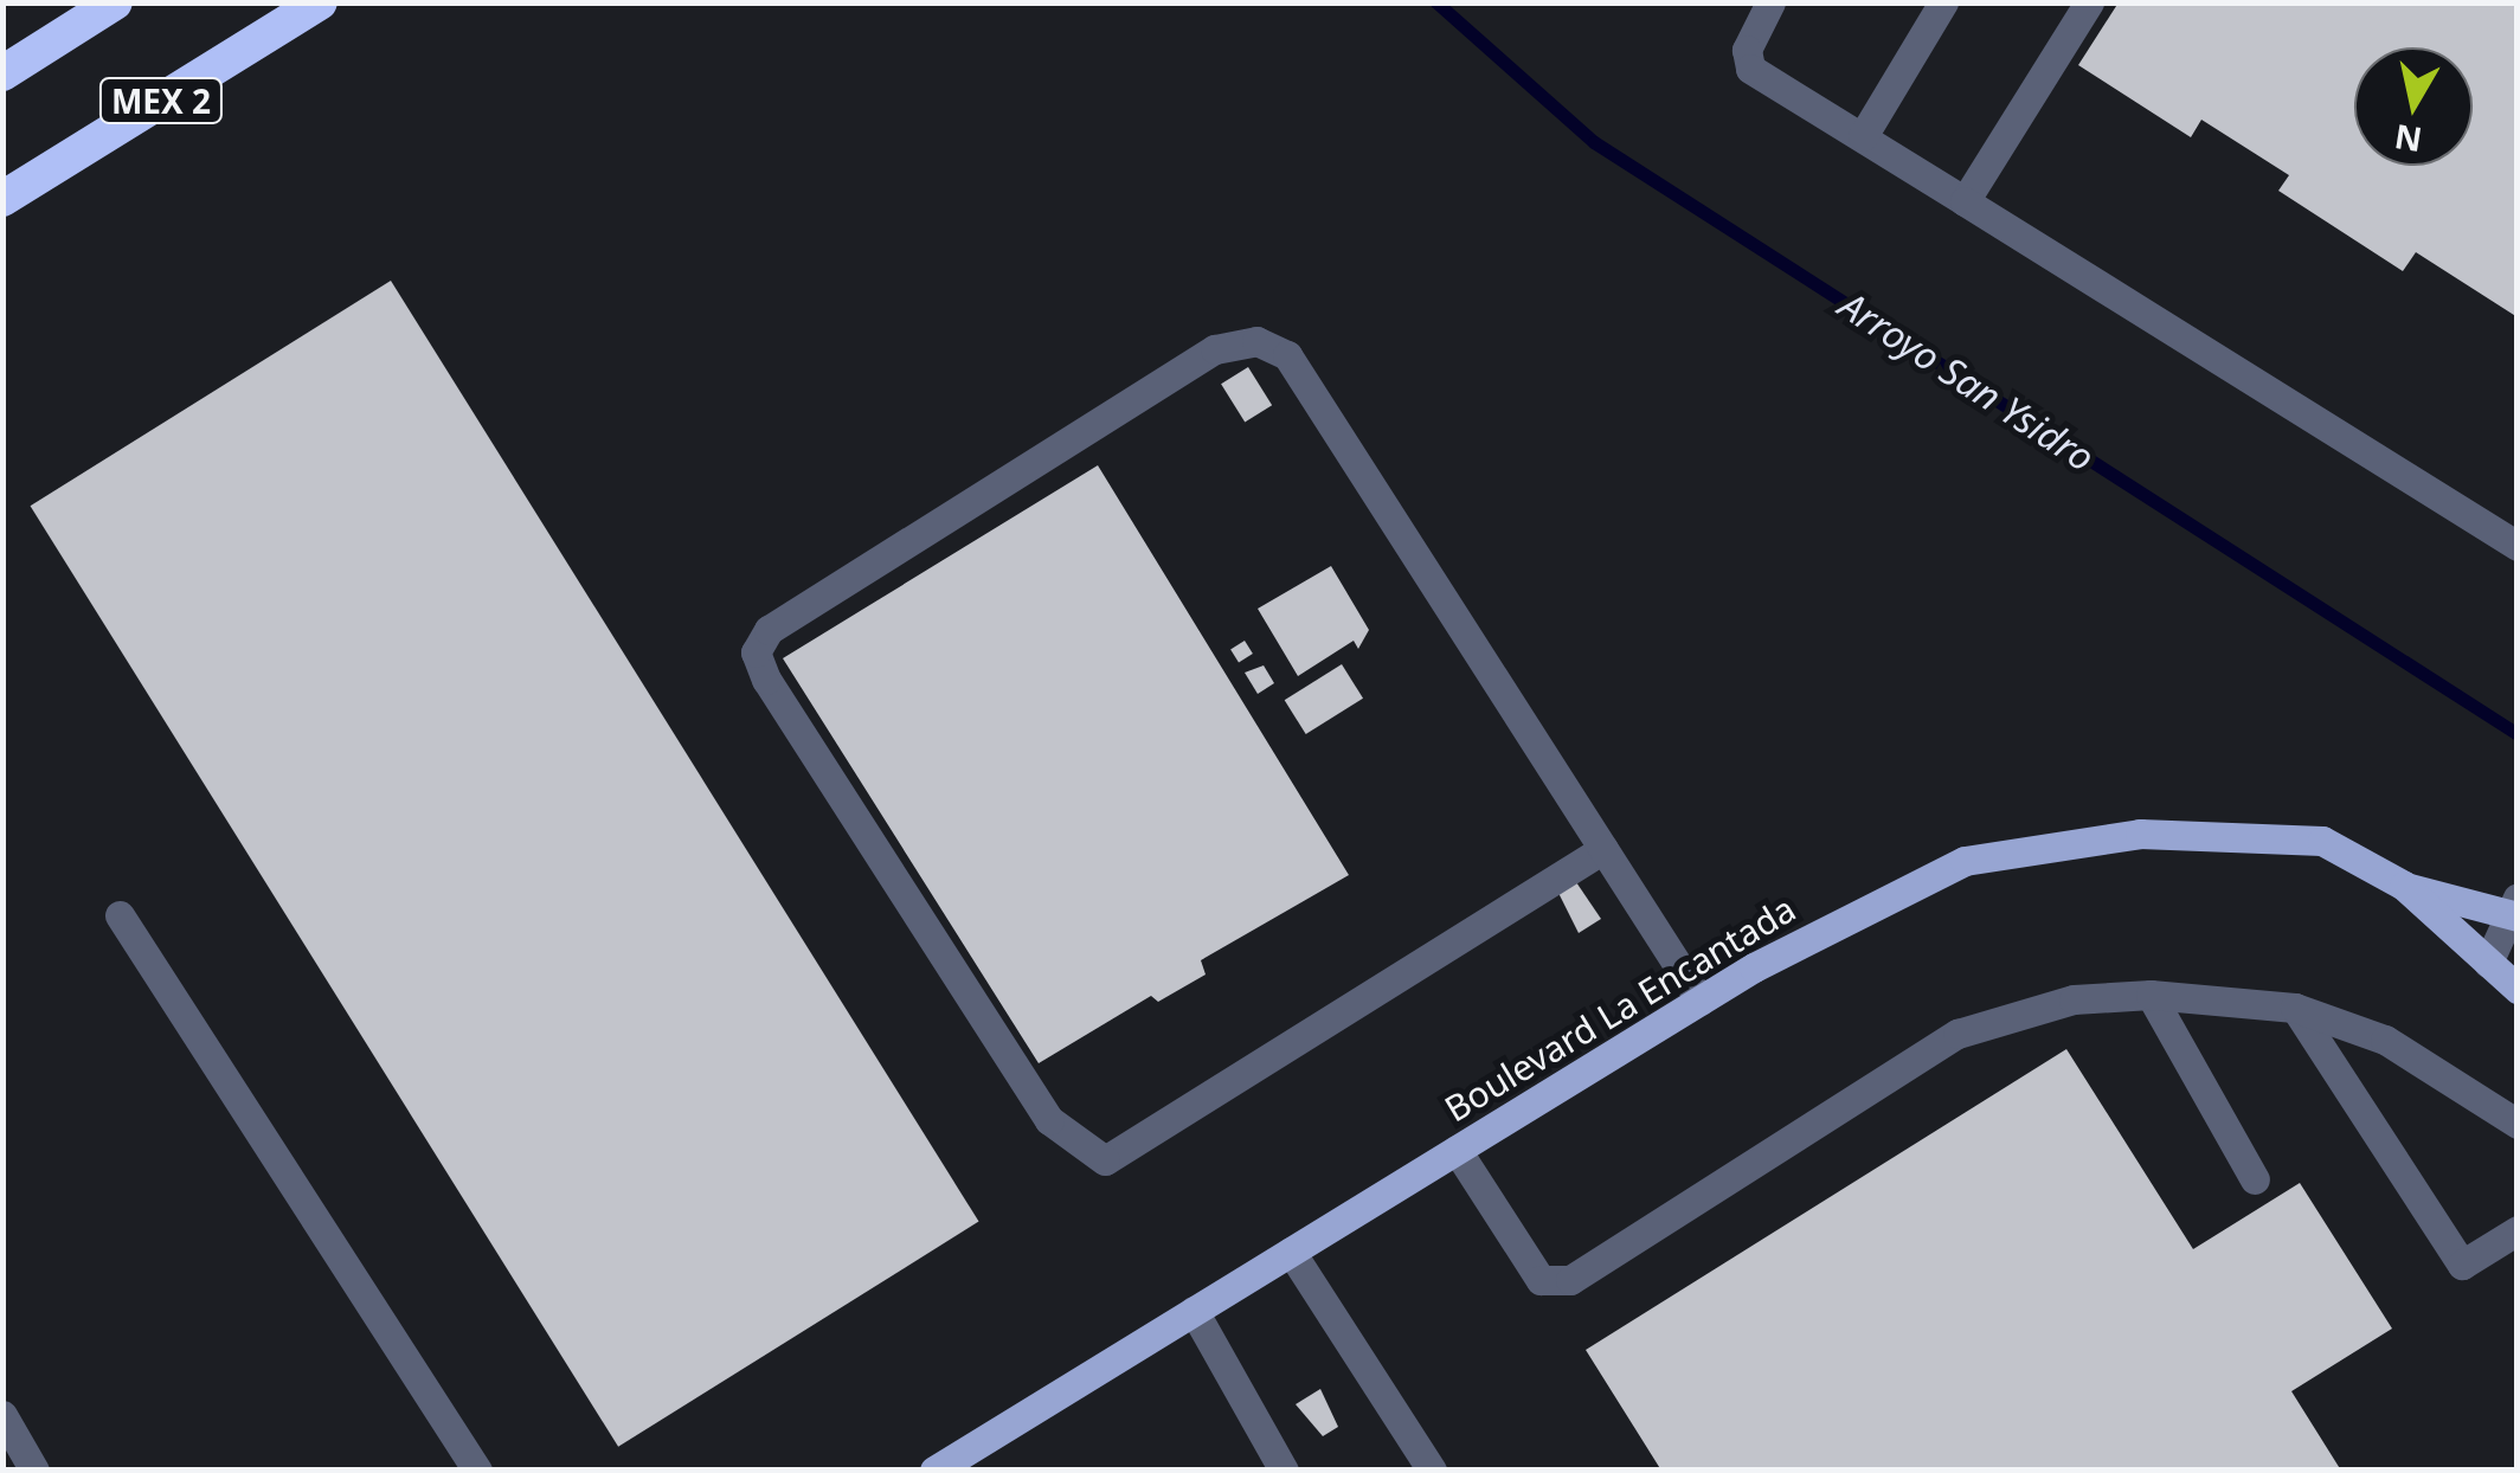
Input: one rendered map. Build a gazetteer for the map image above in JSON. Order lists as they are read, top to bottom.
{
  "streets": {
    "highway": ["MEX 2"],
    "main road": ["Boulevard La Encantada"]
  },
  "water": ["Arroyo San Ysidro"],
  "north": "bottom"
}
